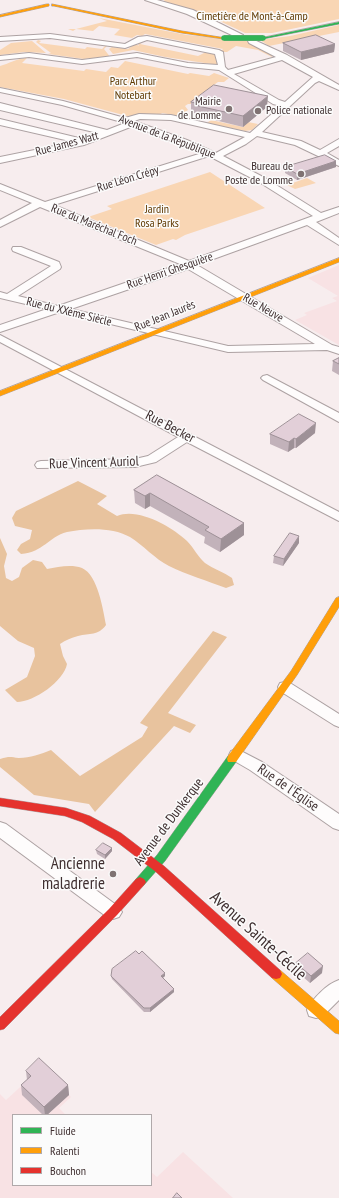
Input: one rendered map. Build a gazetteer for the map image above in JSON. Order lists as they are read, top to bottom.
{
  "streets": {
    "street": [
      "Avenue de la République",
      "Rue James Watt",
      "Rue Léon Crépy",
      "Rue du Maréchal Foch",
      "Rue Henri Ghesquière",
      "Rue Neuve",
      "Rue du XXème Siècle",
      "Rue Jean Jaurès",
      "Rue Becker",
      "Rue Vincent Auriol",
      "Rue de l'Église",
      "Avenue de Dunkerque",
      "Avenue Sainte-Cécile"
    ]
  },
  "crossings": [
    ["Avenue de la République", "Rue James Watt"],
    ["Avenue de la République", "Rue Léon Crépy"],
    ["Avenue de la République", "Rue Henri Ghesquière"],
    ["Rue James Watt", "Rue Léon Crépy"],
    ["Rue Léon Crépy", "Rue du Maréchal Foch"],
    ["Rue du Maréchal Foch", "Rue Henri Ghesquière"],
    ["Rue du Maréchal Foch", "Rue Neuve"],
    ["Rue Henri Ghesquière", "Rue Neuve"],
    ["Rue Henri Ghesquière", "Rue du XXème Siècle"],
    ["Rue Neuve", "Rue du XXème Siècle"],
    ["Rue Neuve", "Rue Jean Jaurès"],
    ["Rue du XXème Siècle", "Rue Jean Jaurès"],
    ["Rue Jean Jaurès", "Rue Becker"],
    ["Rue Becker", "Rue Vincent Auriol"],
    ["Rue de l'Église", "Avenue de Dunkerque"],
    ["Avenue de Dunkerque", "Avenue Sainte-Cécile"]
  ],
  "parks": ["Cimetière de Mont-à-Camp", "Parc Arthur Notebart", "Jardin Rosa Parks"],
  "places": [
    "Mairie de Lomme",
    "Police nationale",
    "Bureau de Poste de Lomme",
    "Ancienne maladrerie"
  ],
  "legend": ["Fluide", "Ralenti", "Bouchon"]
}
